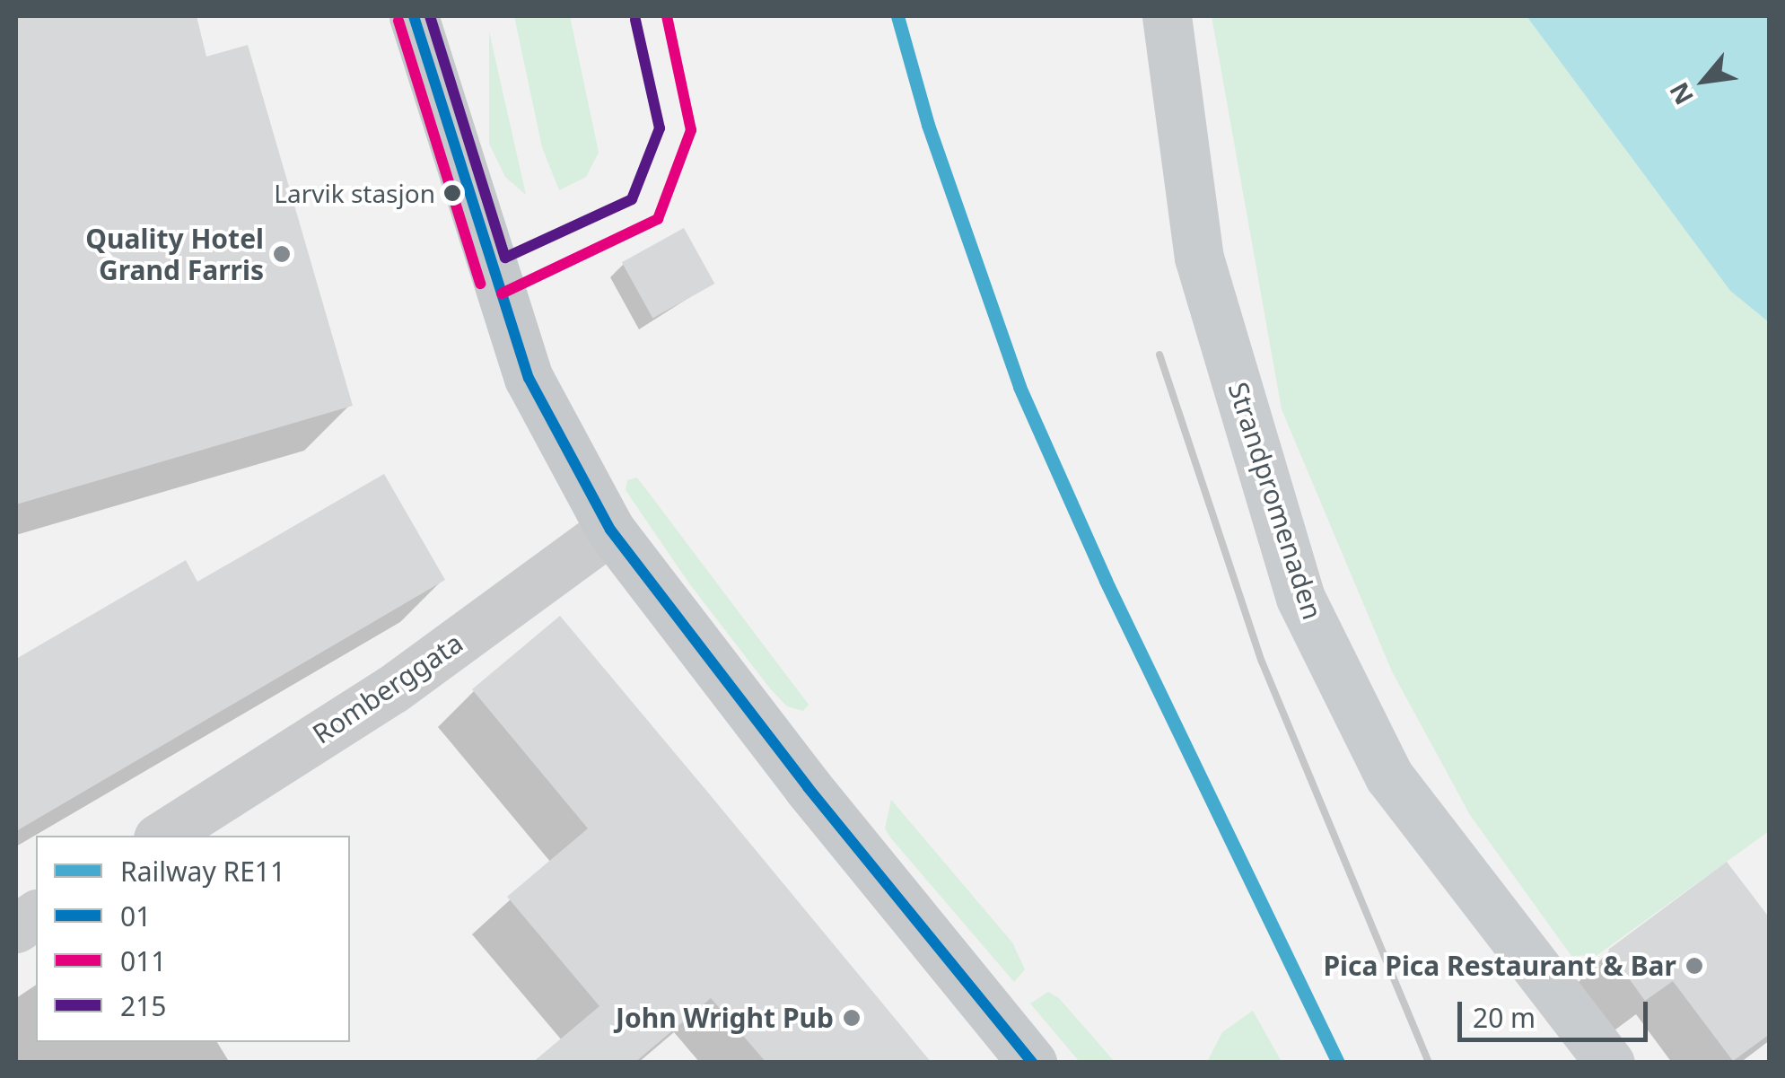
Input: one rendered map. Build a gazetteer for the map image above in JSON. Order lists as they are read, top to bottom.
{
  "streets": {
    "main road": ["Strandpromenaden"],
    "street": ["Romberggata"]
  },
  "places": [
    "Larvik stasjon",
    "Quality Hotel Grand Farris",
    "Pica Pica Restaurant & Bar",
    "John Wright Pub"
  ],
  "lines": [
    "rail line RE11",
    "transit line 01",
    "transit line 011",
    "transit line 215"
  ],
  "legend": [
    "Railway RE11",
    "01",
    "011",
    "215"
  ],
  "scale_bar": "20 m",
  "north": "bottom left"
}
